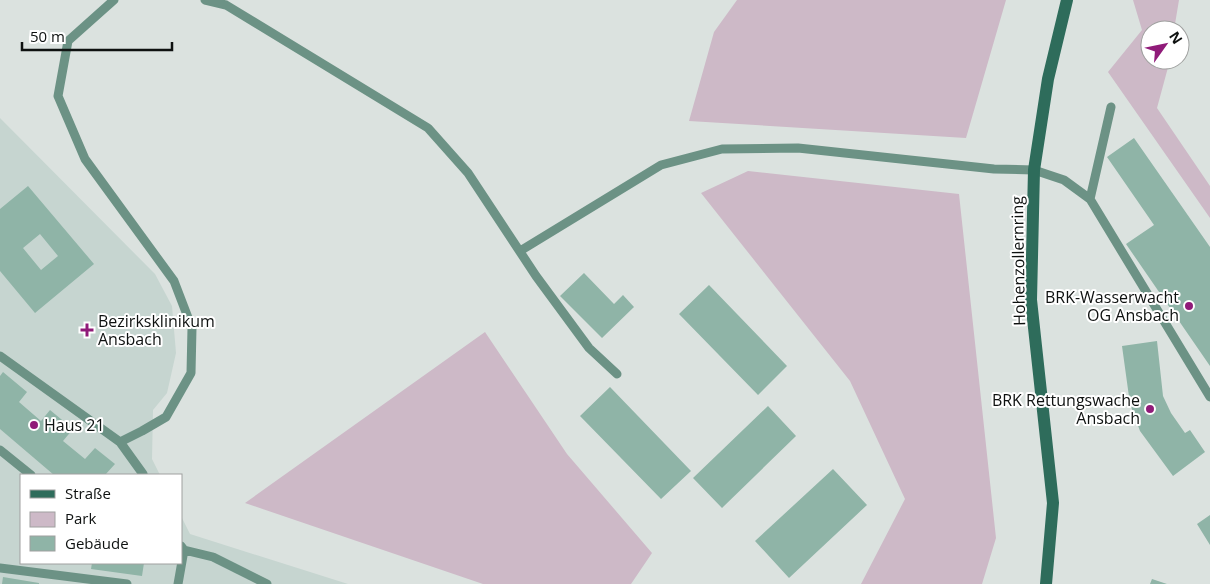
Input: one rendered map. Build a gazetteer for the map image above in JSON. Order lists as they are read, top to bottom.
{
  "streets": {
    "main road": ["Hohenzollernring"]
  },
  "places": {
    "other": ["BRK-Wasserwacht OG Ansbach", "BRK Rettungswache Ansbach", "Haus 21"],
    "health": ["Bezirksklinikum Ansbach"]
  },
  "legend": ["Straße", "Park", "Gebäude"],
  "scale_bar": "50 m",
  "north": "top right"
}
